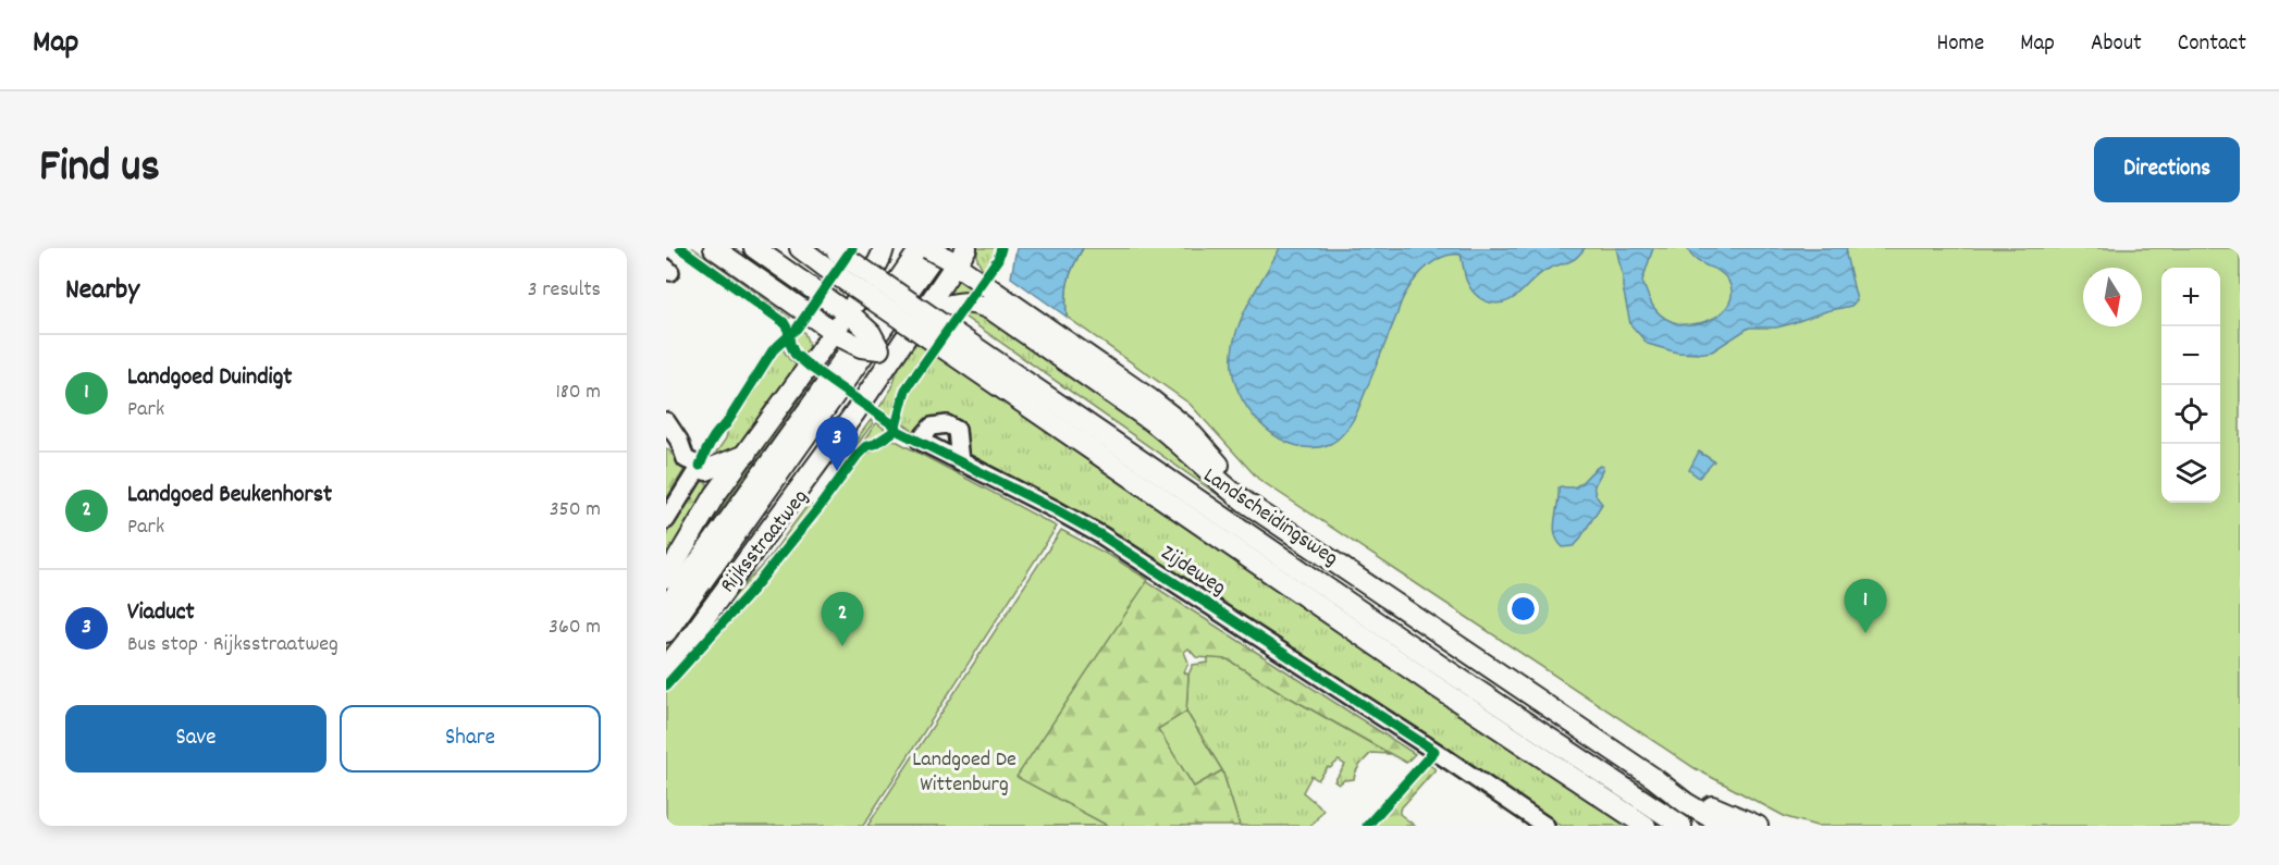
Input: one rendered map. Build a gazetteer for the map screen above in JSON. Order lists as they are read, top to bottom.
{
  "streets": {
    "main road": ["Landscheidingsweg", "Rijksstraatweg"],
    "street": ["Zijdeweg"]
  },
  "parks": ["Landgoed De Wittenburg"],
  "north": "bottom",
  "page": {
    "header": "Map",
    "nav": [
      "Home",
      "Map",
      "About",
      "Contact"
    ],
    "title": "Find us",
    "buttons": [
      "Directions",
      ["Save", "Share"]
    ],
    "heading": ["Nearby", "3 results"],
    "map_buttons": ["+", "−"],
    "list": [
      {
        "mark": "1",
        "name": "Landgoed Duindigt",
        "note": "Park",
        "value": "180 m"
      },
      {
        "mark": "2",
        "name": "Landgoed Beukenhorst",
        "note": "Park",
        "value": "350 m"
      },
      {
        "mark": "3",
        "name": "Viaduct",
        "note": "Bus stop · Rijksstraatweg",
        "value": "360 m"
      }
    ],
    "pins": ["3", "1", "2"]
  }
}
